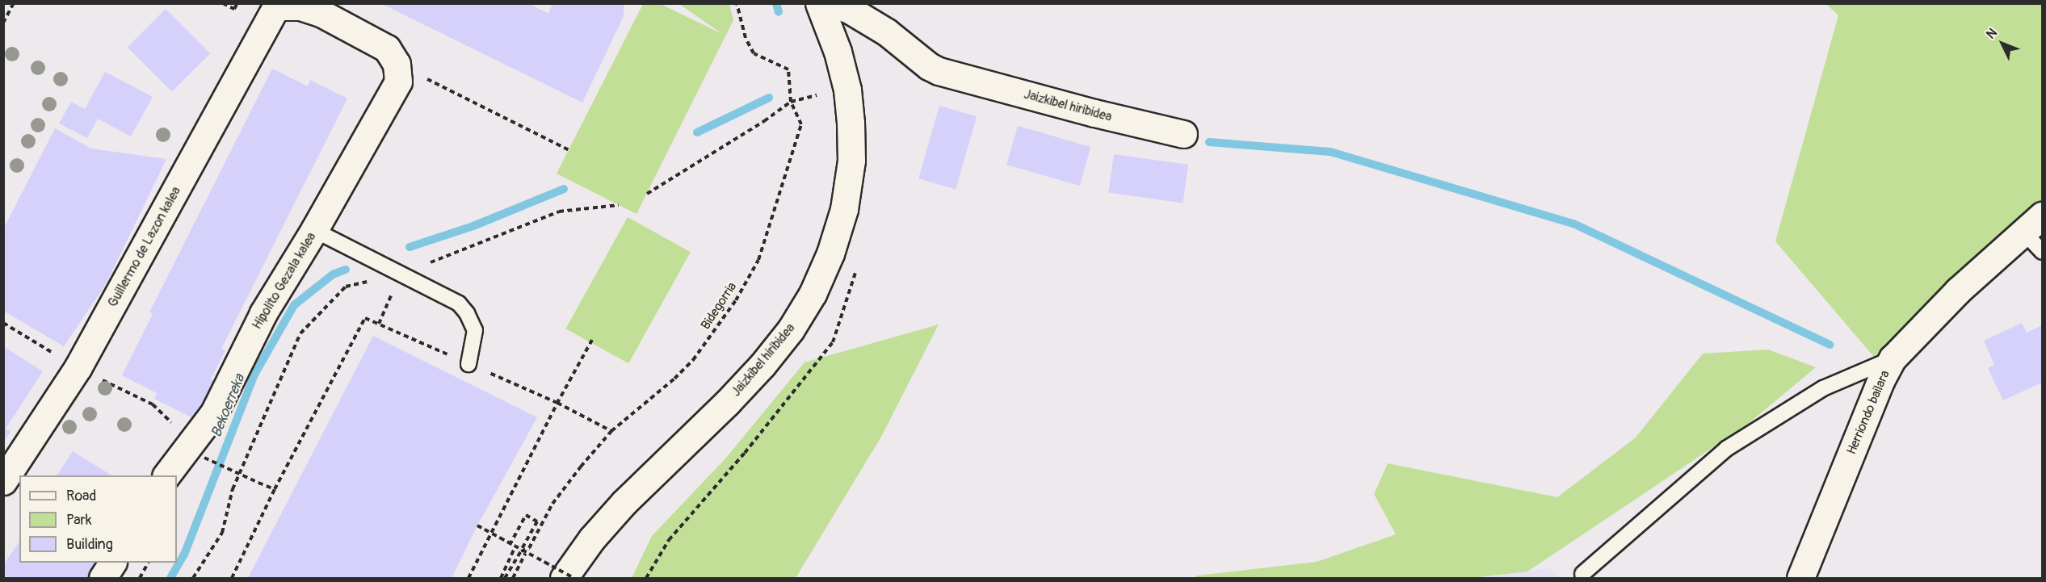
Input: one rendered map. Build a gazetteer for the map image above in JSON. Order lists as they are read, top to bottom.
{
  "streets": {
    "street": [
      "Jaizkibel hiribidea",
      "Guillermo de Lazon kalea",
      "Hipolito Gezala kalea",
      "Herriondo bailara"
    ],
    "path": ["Bidegorria"]
  },
  "crossings": [
    ["Guillermo de Lazon kalea", "Hipolito Gezala kalea"]
  ],
  "water": ["Bekoerreka"],
  "legend": ["Road", "Park", "Building"],
  "north": "top left"
}
